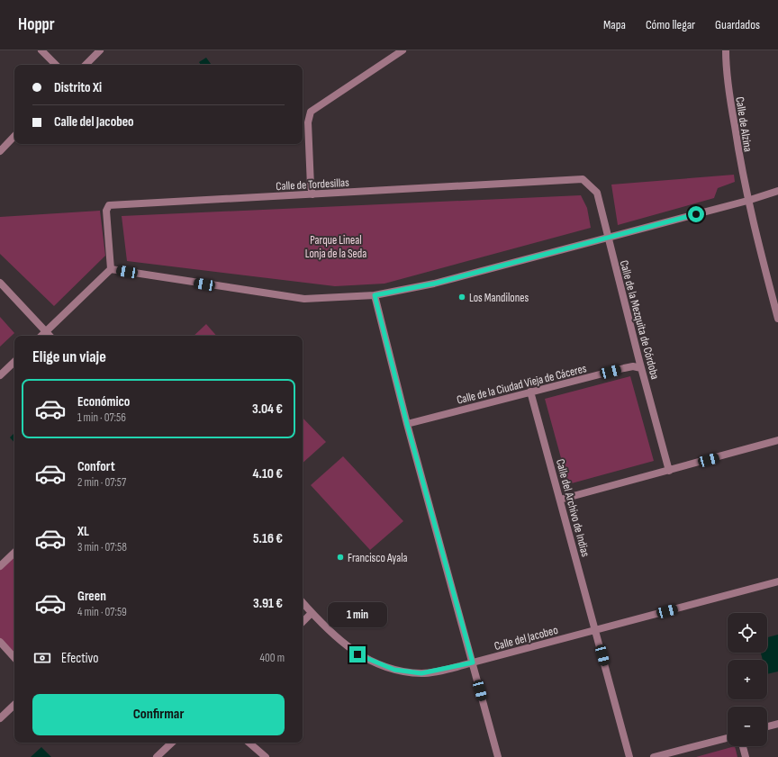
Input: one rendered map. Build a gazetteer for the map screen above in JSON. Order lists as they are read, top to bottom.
{
  "streets": {
    "street": [
      "Calle de Alzina",
      "Calle de Tordesillas",
      "Calle de la Mezquita de Córdoba",
      "Calle de la Ciudad Vieja de Cáceres",
      "Calle del Archivo de Indias",
      "Calle del Jacobeo"
    ]
  },
  "crossings": [
    ["Calle de Tordesillas", "Calle de la Mezquita de Córdoba"],
    ["Calle de la Mezquita de Córdoba", "Calle de la Ciudad Vieja de Cáceres"],
    ["Calle de la Ciudad Vieja de Cáceres", "Calle del Archivo de Indias"],
    ["Calle del Archivo de Indias", "Calle del Jacobeo"]
  ],
  "parks": ["Parque Lineal Lonja de la Seda"],
  "places": ["Los Mandilones", "Francisco Ayala"],
  "page": {
    "header": "Hoppr",
    "nav": ["Mapa", "Cómo llegar", "Guardados"],
    "banner": ["Distrito Xi", "Calle del Jacobeo"],
    "heading": "Elige un viaje",
    "list": [
      {
        "name": "Económico",
        "note": "1 min · 07:56",
        "value": "3.04 €"
      },
      {
        "name": "Confort",
        "note": "2 min · 07:57",
        "value": "4.10 €"
      },
      {
        "name": "XL",
        "note": "3 min · 07:58",
        "value": "5.16 €"
      },
      {
        "name": "Green",
        "note": "4 min · 07:59",
        "value": "3.91 €"
      }
    ],
    "bubble": "1 min",
    "map_buttons": ["+", "−"],
    "pay": ["Efectivo", "400 m"],
    "buttons": "Confirmar"
  }
}
